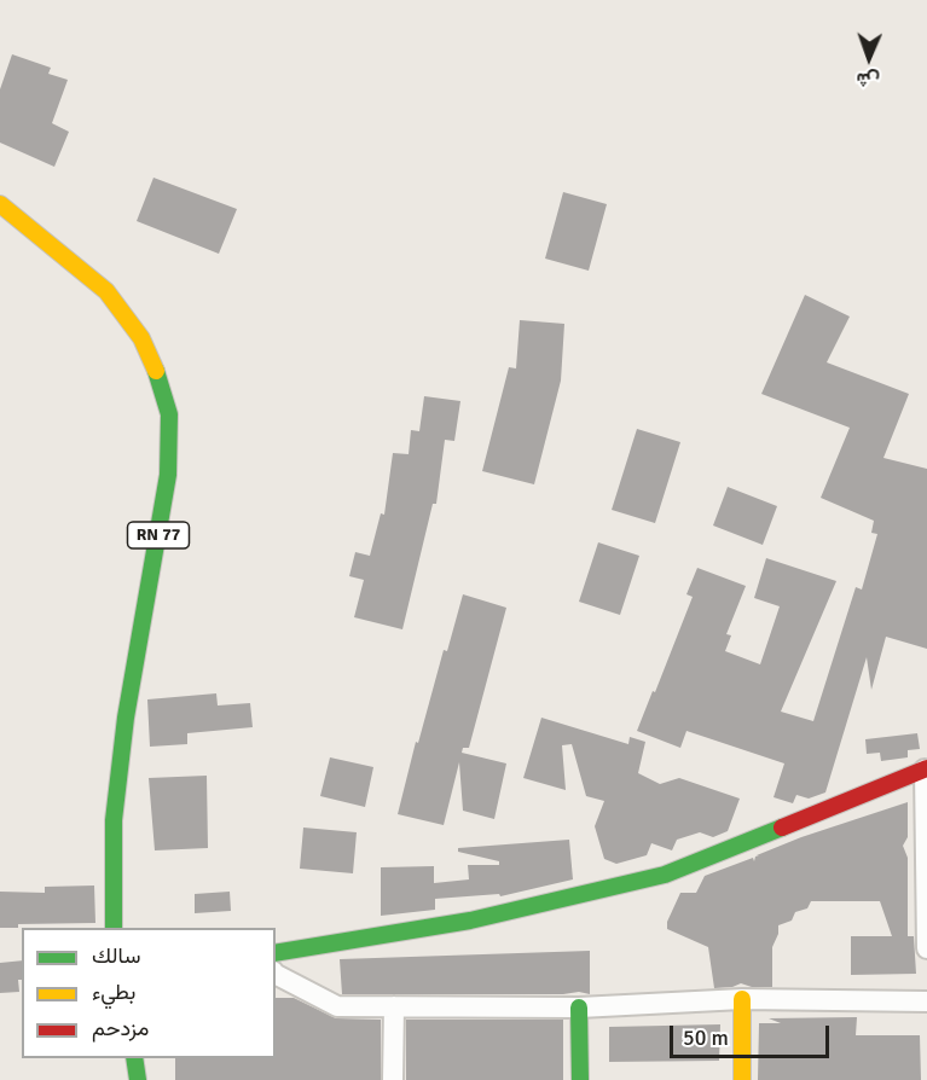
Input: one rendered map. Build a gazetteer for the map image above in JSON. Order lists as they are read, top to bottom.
{
  "streets": {
    "street": ["RN 77"]
  },
  "legend": ["سالك", "بطيء", "مزدحم"],
  "scale_bar": "50 m",
  "north": "bottom"
}
